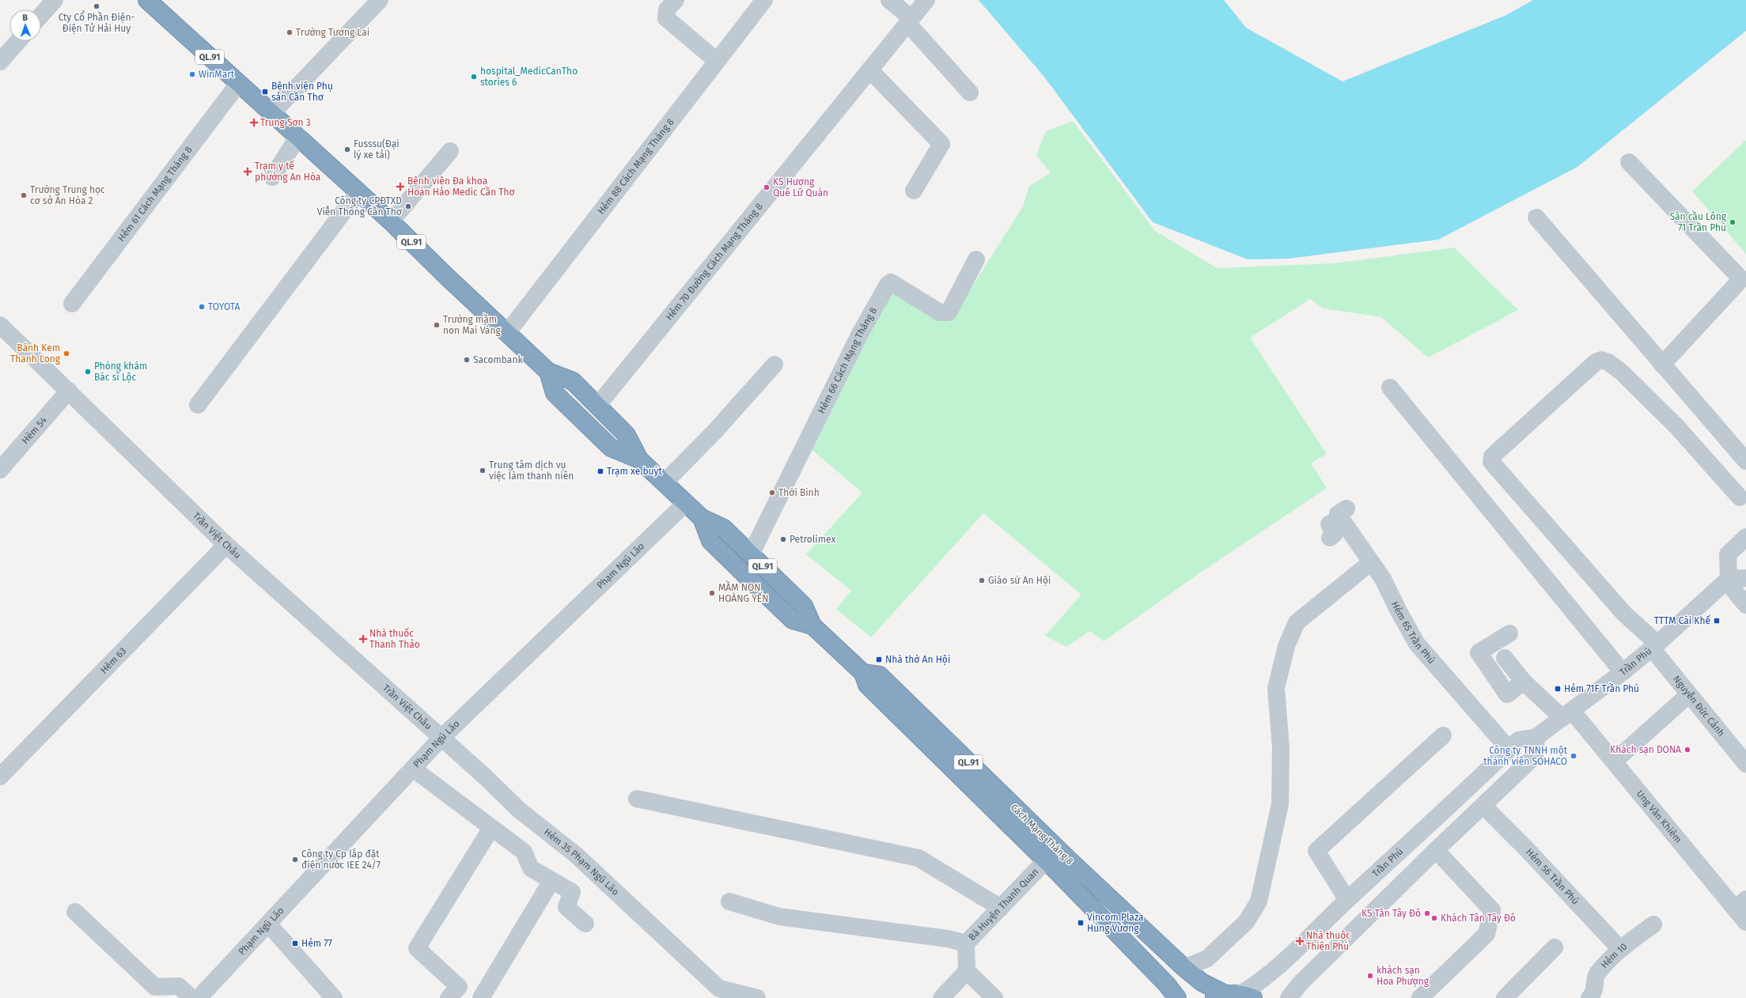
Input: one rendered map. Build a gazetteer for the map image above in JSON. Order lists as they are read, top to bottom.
{
  "streets": {
    "highway": ["QL.91", "Cách Mạng Tháng 8"],
    "street": [
      "Hẻm 88 Cách Mạng Tháng 8",
      "Hẻm 61 Cách Mạng Tháng 8",
      "Hẻm 70 Đường Cách Mạng Tháng 8",
      "Hẻm 66 Cách Mạng Tháng 8",
      "Hèm 54",
      "Trần Việt Châu",
      "Phạm Ngũ Lão",
      "Hẻm 65 Trần Phú",
      "Hèm 63",
      "Trần Phú",
      "Nguyễn Đức Cảnh",
      "Ung Văn Khiêm",
      "Hẻm 35 Phạm Ngũ Lão",
      "Hẻm 56 Trần Phú",
      "Bà Huyện Thanh Quan",
      "Hẻm 10"
    ]
  },
  "crossings": [
    ["Hẻm 88 Cách Mạng Tháng 8", "Cách Mạng Tháng 8"],
    ["Hẻm 61 Cách Mạng Tháng 8", "Cách Mạng Tháng 8"],
    ["Hẻm 70 Đường Cách Mạng Tháng 8", "Cách Mạng Tháng 8"],
    ["Hẻm 66 Cách Mạng Tháng 8", "Cách Mạng Tháng 8"],
    ["Hèm 54", "Trần Việt Châu"],
    ["Trần Việt Châu", "Phạm Ngũ Lão"],
    ["Trần Việt Châu", "Hèm 63"],
    ["Trần Việt Châu", "Hẻm 35 Phạm Ngũ Lão"],
    ["Phạm Ngũ Lão", "Cách Mạng Tháng 8"],
    ["Phạm Ngũ Lão", "Hẻm 35 Phạm Ngũ Lão"],
    ["Hẻm 65 Trần Phú", "Trần Phú"],
    ["Trần Phú", "Nguyễn Đức Cảnh"],
    ["Trần Phú", "Ung Văn Khiêm"],
    ["Trần Phú", "Cách Mạng Tháng 8"],
    ["Cách Mạng Tháng 8", "Bà Huyện Thanh Quan"],
    ["Hẻm 56 Trần Phú", "Hẻm 10"]
  ],
  "places": {
    "other": [
      "Cty Cổ Phần Điện- Điện Tử Hải Huy",
      "Trường Tương Lai",
      "WinMart",
      "hospital_MedicCanTho stories 6",
      "Fusssu(Đại lý xe tải)",
      "KS Hương Quê Lữ Quán",
      "Trường Trung học cơ sở An Hòa 2",
      "Công ty CPĐTXD Viễn Thông Cần Thơ",
      "Sân cầu Lông 71 Trần Phú",
      "TOYOTA",
      "Trường mầm non Mai Vàng",
      "Bánh Kem Thanh Long",
      "Sacombank",
      "Phòng khám Bác sĩ Lộc",
      "Trung tâm dịch vụ việc làm thanh niên",
      "Thới Bình",
      "Petrolimex",
      "Giáo sứ An Hội",
      "MẦM NON HOÀNG YẾN",
      "Khách sạn DONA",
      "Công ty TNNH một thành viên SOHACO",
      "Công ty Cp lắp đặt điện nước IEE 24/7",
      "KS Tân Tây Đô",
      "Khách Tân Tây Đô",
      "khách sạn Hoa Phượng"
    ],
    "transit": [
      "Bệnh viện Phụ sản Cần Thơ",
      "Trạm xe buýt",
      "TTTM Cái Khế",
      "Nhà thờ An Hội",
      "Hẻm 71F Trần Phú",
      "Vincom Plaza Hùng Vương",
      "Hẻm 77"
    ],
    "health": [
      "Trung Sơn 3",
      "Trạm y tế phường An Hòa",
      "Bệnh viện Đa khoa Hoàn Hảo Medic Cần Thơ",
      "Nhà thuốc Thanh Thảo",
      "Nhà thuôc Thiên Phú"
    ]
  },
  "north": "top"
}
